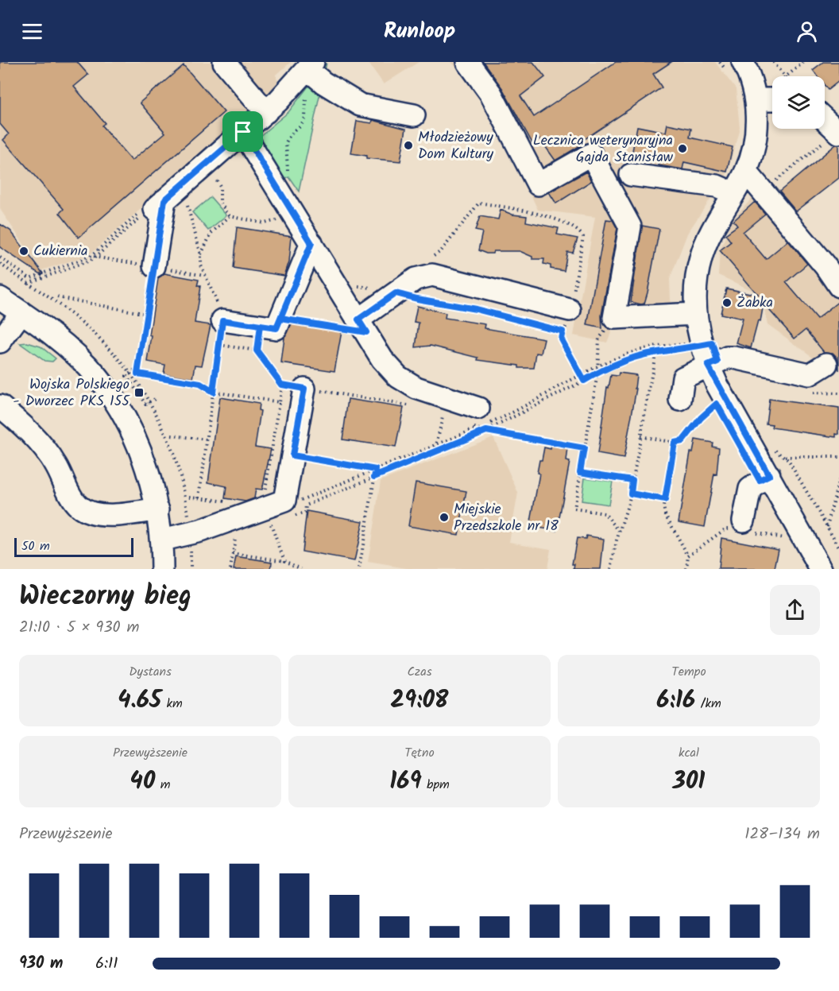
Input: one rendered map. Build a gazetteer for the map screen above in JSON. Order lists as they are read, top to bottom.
{
  "places": {
    "other": [
      "Młodzieżowy Dom Kultury",
      "Lecznica weterynaryjna Gajda Stanisław",
      "Cukiernia",
      "Żabka",
      "Miejskie Przedszkole nr 18"
    ],
    "transit": ["Wojska Polskiego - Dworzec PKS 155"]
  },
  "scale_bar": "50 m",
  "page": {
    "header": "Runloop",
    "scale": "50 m",
    "heading": ["Wieczorny bieg", "21:10 · 5 × 930 m"],
    "stats": [
      ["Dystans", "4.65 km"],
      ["Czas", "29:08"],
      ["Tempo", "6:16 /km"],
      ["Przewyższenie", "40 m"],
      ["Tętno", "169 bpm"],
      ["kcal", "301"]
    ],
    "chart": ["Przewyższenie", "128–134 m"],
    "list": [
      {
        "name": "930 m",
        "note": "6:11"
      }
    ]
  }
}
